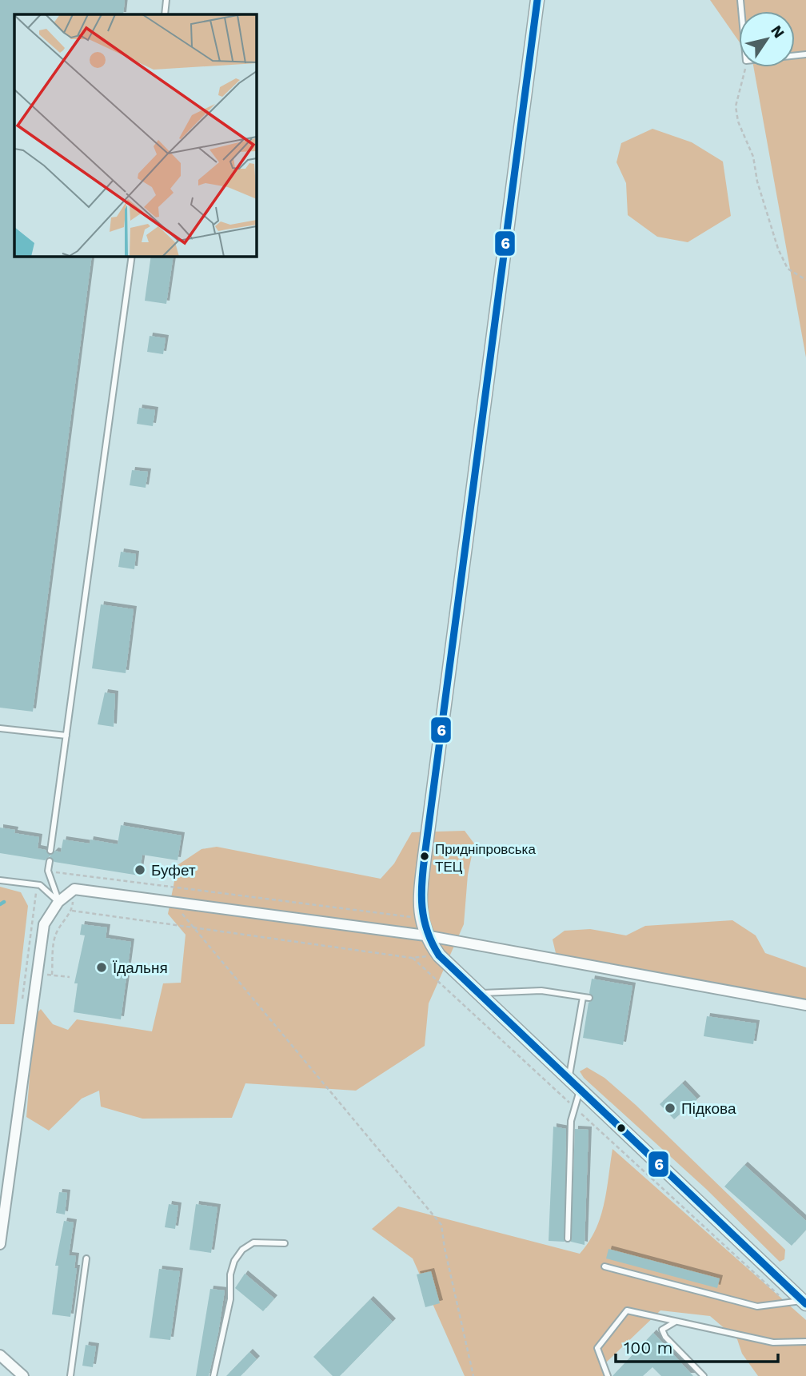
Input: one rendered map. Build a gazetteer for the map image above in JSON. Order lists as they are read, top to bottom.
{
  "places": [
    "Придніпровська ТЕЦ",
    "Буфет",
    "Їдальня",
    "Підкова"
  ],
  "lines": ["transit line 6"],
  "scale_bar": "100 m",
  "north": "top right"
}
